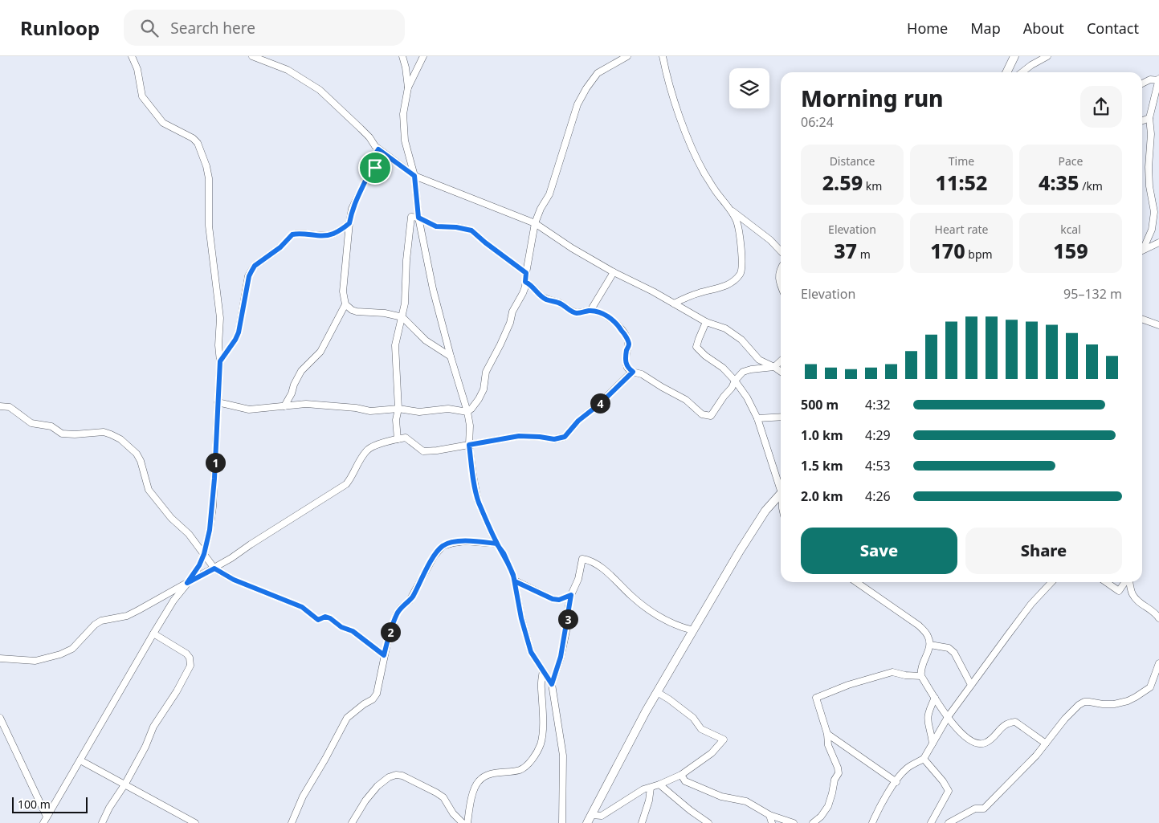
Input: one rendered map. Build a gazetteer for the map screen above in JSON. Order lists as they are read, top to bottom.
{
  "scale_bar": "100 m",
  "page": {
    "header": "Runloop",
    "search": "Search here",
    "nav": [
      "Home",
      "Map",
      "About",
      "Contact"
    ],
    "heading": ["Morning run", "06:24"],
    "stats": [
      ["Distance", "2.59 km"],
      ["Time", "11:52"],
      ["Pace", "4:35 /km"],
      ["Elevation", "37 m"],
      ["Heart rate", "170 bpm"],
      ["kcal", "159"]
    ],
    "chart": ["Elevation", "95–132 m"],
    "list": [
      {
        "name": "500 m",
        "note": "4:32"
      },
      {
        "name": "1.0 km",
        "note": "4:29"
      },
      {
        "name": "1.5 km",
        "note": "4:53"
      },
      {
        "name": "2.0 km",
        "note": "4:26"
      }
    ],
    "pins": [
      "4",
      "1",
      "3",
      "2"
    ],
    "buttons": ["Save", "Share"],
    "scale": "100 m"
  }
}
